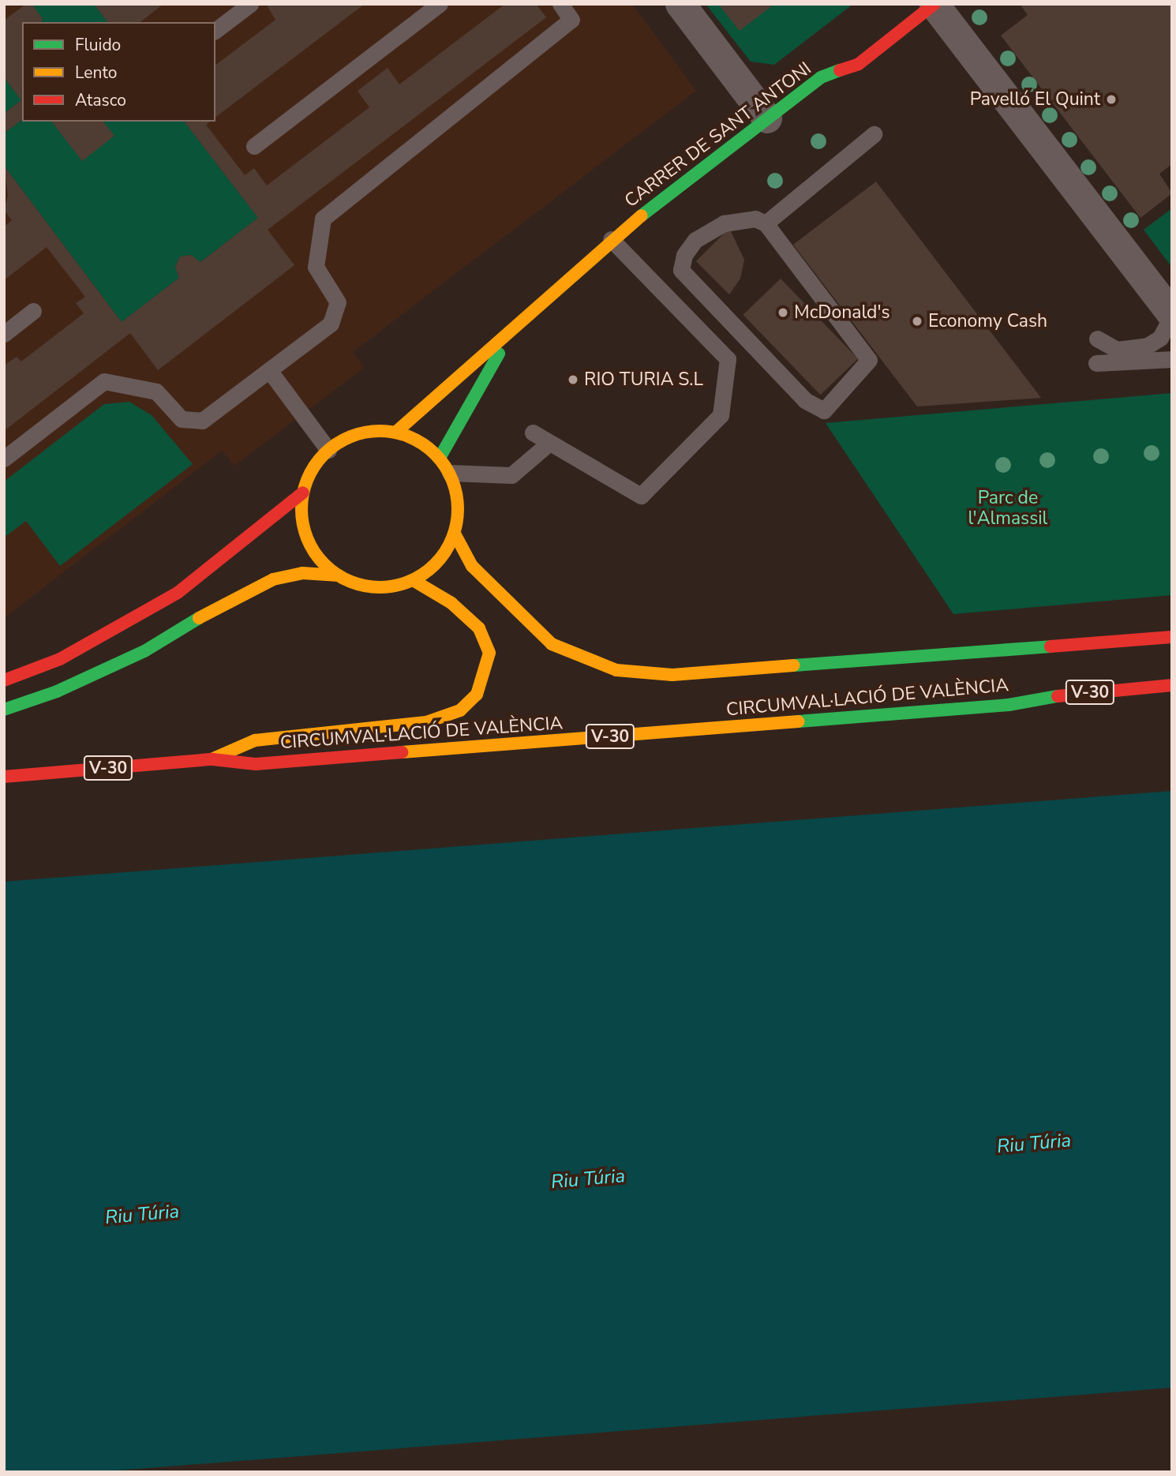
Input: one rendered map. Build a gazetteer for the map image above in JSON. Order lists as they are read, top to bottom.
{
  "streets": {
    "main road": ["CARRER DE SANT ANTONI", "V-30", "CIRCUMVAL·LACIÓ DE VALÈNCIA"]
  },
  "crossings": [
    ["CARRER DE SANT ANTONI", "CIRCUMVAL·LACIÓ DE VALÈNCIA"]
  ],
  "water": ["Riu Túria"],
  "parks": ["Parc de l'Almassil"],
  "places": [
    "Pavelló El Quint",
    "McDonald's",
    "Economy Cash",
    "RIO TURIA S.L"
  ],
  "legend": ["Fluido", "Lento", "Atasco"]
}
